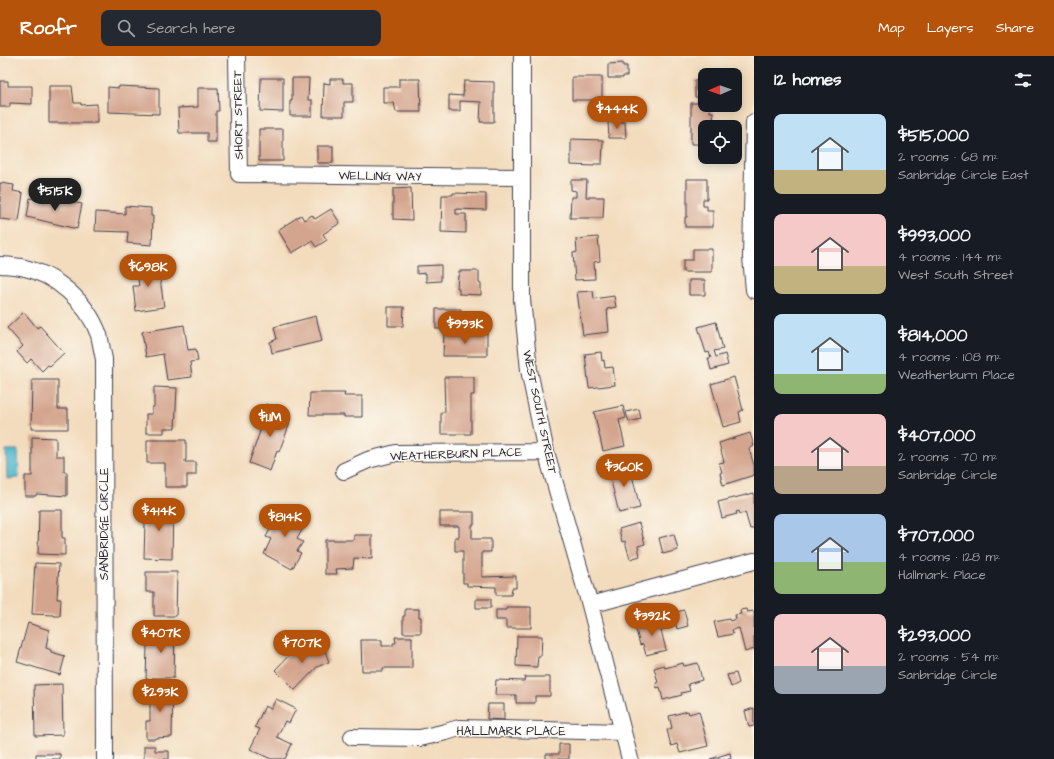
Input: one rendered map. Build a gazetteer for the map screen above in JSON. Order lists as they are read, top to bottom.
{
  "streets": {
    "street": [
      "SHORT STREET",
      "WELLING WAY",
      "WEST SOUTH STREET",
      "WEATHERBURN PLACE",
      "SANBRIDGE CIRCLE",
      "HALLMARK PLACE"
    ]
  },
  "crossings": [
    ["SHORT STREET", "WELLING WAY"],
    ["WELLING WAY", "WEST SOUTH STREET"],
    ["WEST SOUTH STREET", "WEATHERBURN PLACE"],
    ["WEST SOUTH STREET", "HALLMARK PLACE"]
  ],
  "north": "left",
  "page": {
    "header": "Roofr",
    "search": "Search here",
    "nav": ["Map", "Layers", "Share"],
    "heading": "12 homes",
    "price": [
      "$444K",
      "$515K",
      "$698K",
      "$993K",
      "$1.1M",
      "$360K",
      "$414K",
      "$814K",
      "$392K",
      "$407K",
      "$707K",
      "$293K"
    ],
    "list": [
      {
        "name": "$515,000",
        "note": "2 rooms · 68 m² · Sanbridge Circle East"
      },
      {
        "name": "$993,000",
        "note": "4 rooms · 144 m² · West South Street"
      },
      {
        "name": "$814,000",
        "note": "4 rooms · 108 m² · Weatherburn Place"
      },
      {
        "name": "$407,000",
        "note": "2 rooms · 70 m² · Sanbridge Circle"
      },
      {
        "name": "$707,000",
        "note": "4 rooms · 128 m² · Hallmark Place"
      },
      {
        "name": "$293,000",
        "note": "2 rooms · 54 m² · Sanbridge Circle"
      }
    ]
  }
}
